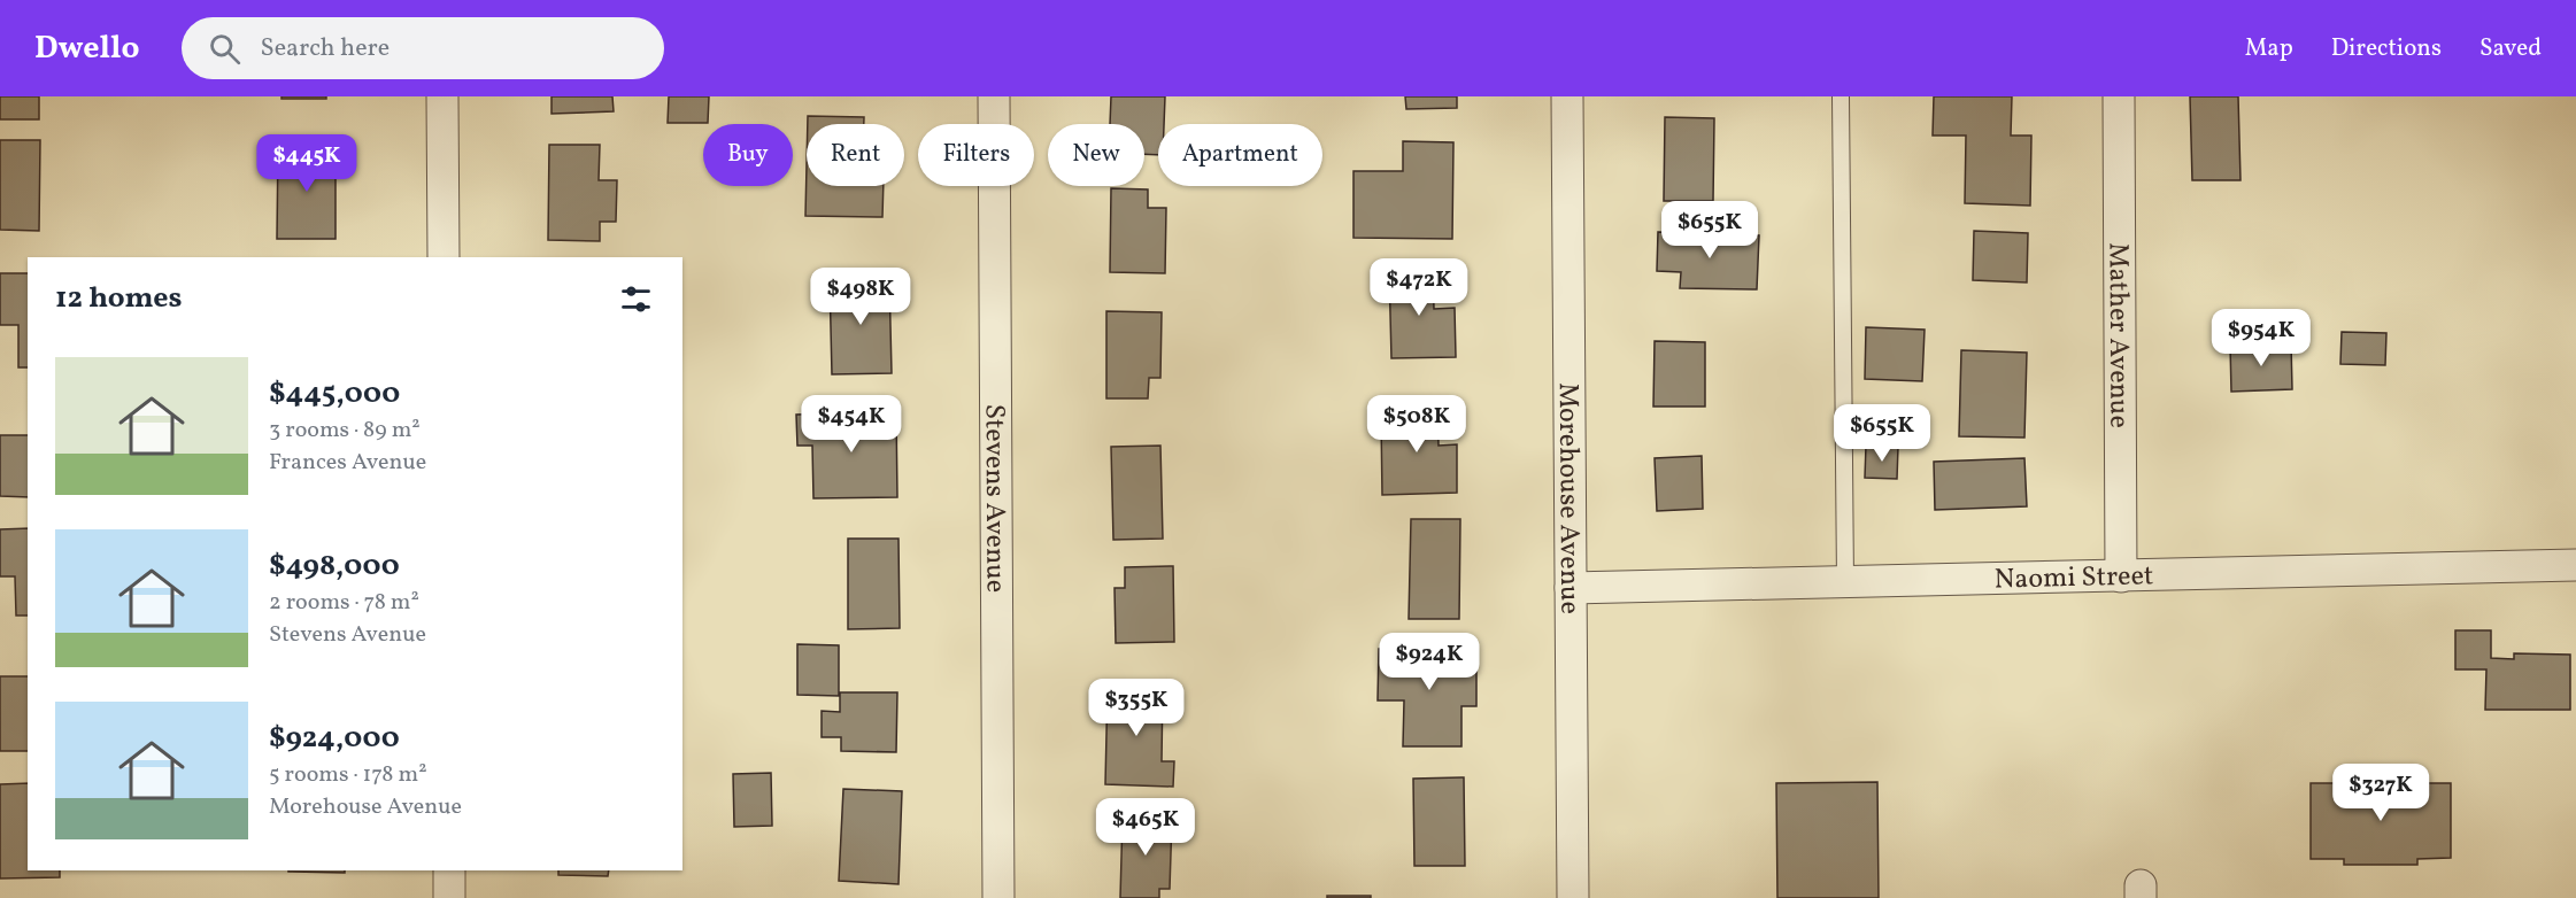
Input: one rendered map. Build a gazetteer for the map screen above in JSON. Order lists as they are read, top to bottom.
{
  "streets": {
    "street": [
      "Mather Avenue",
      "Stevens Avenue",
      "Morehouse Avenue",
      "Naomi Street"
    ]
  },
  "crossings": [
    ["Mather Avenue", "Naomi Street"],
    ["Morehouse Avenue", "Naomi Street"]
  ],
  "page": {
    "header": "Dwello",
    "search": "Search here",
    "nav": ["Map", "Directions", "Saved"],
    "chip": [
      "Buy",
      "Rent",
      "Filters",
      "New",
      "Apartment"
    ],
    "price": [
      "$445K",
      "$655K",
      "$472K",
      "$498K",
      "$954K",
      "$454K",
      "$508K",
      "$655K",
      "$924K",
      "$355K",
      "$327K",
      "$465K"
    ],
    "heading": "12 homes",
    "list": [
      {
        "name": "$445,000",
        "note": "3 rooms · 89 m² · Frances Avenue"
      },
      {
        "name": "$498,000",
        "note": "2 rooms · 78 m² · Stevens Avenue"
      },
      {
        "name": "$924,000",
        "note": "5 rooms · 178 m² · Morehouse Avenue"
      }
    ]
  }
}
